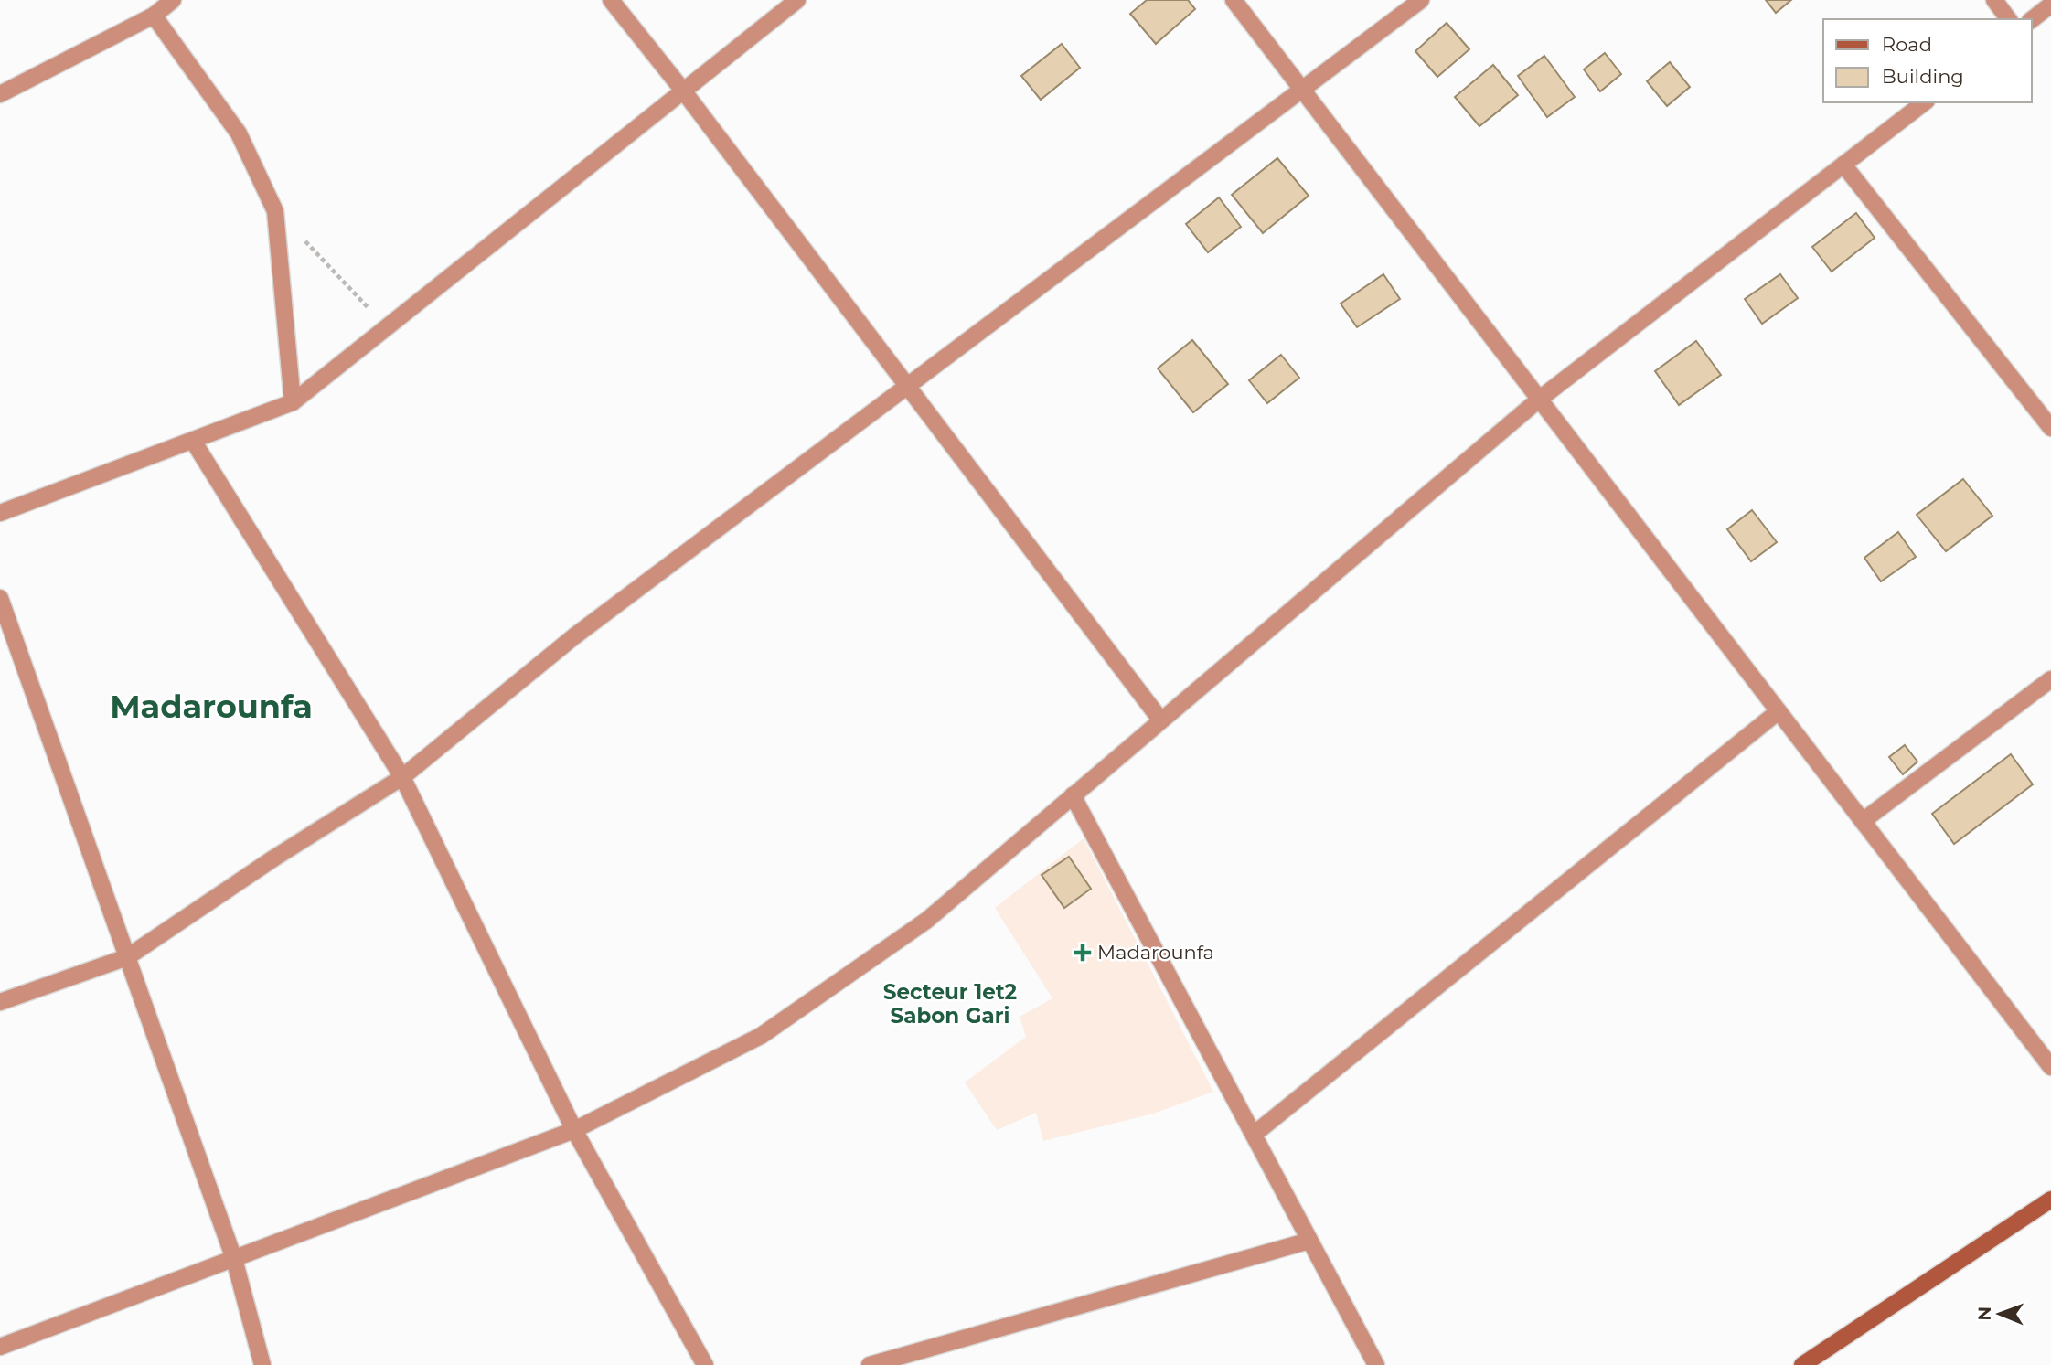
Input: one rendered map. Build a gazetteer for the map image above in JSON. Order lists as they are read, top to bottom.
{
  "districts": ["Madarounfa", "Secteur 1et2 Sabon Gari"],
  "places": {
    "health": ["Madarounfa"]
  },
  "legend": ["Road", "Building"],
  "north": "left"
}
